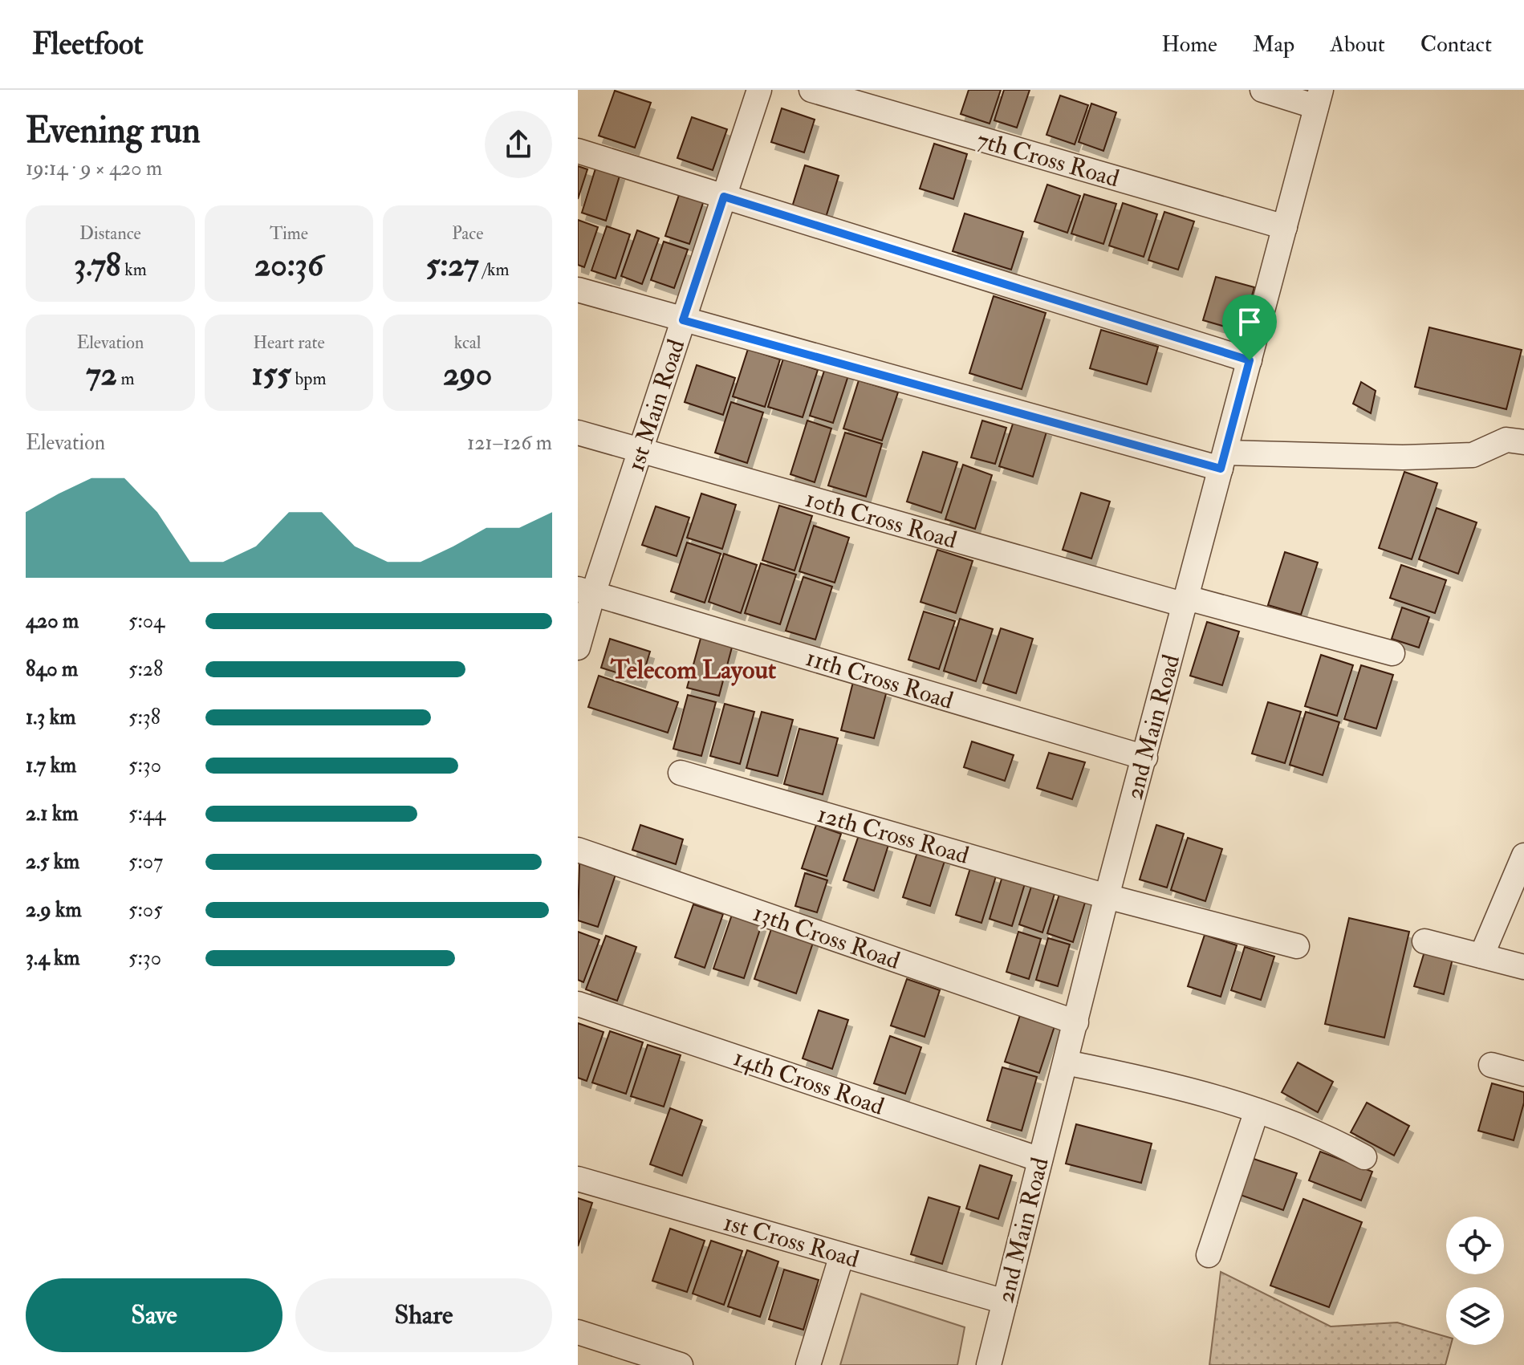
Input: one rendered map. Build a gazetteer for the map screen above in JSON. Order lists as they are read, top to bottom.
{
  "streets": {
    "street": [
      "7th Cross Road",
      "1st Main Road",
      "10th Cross Road",
      "11th Cross Road",
      "2nd Main Road",
      "12th Cross Road",
      "13th Cross Road",
      "14th Cross Road",
      "1st Cross Road"
    ]
  },
  "crossings": [
    ["7th Cross Road", "2nd Main Road"],
    ["1st Main Road", "10th Cross Road"],
    ["1st Main Road", "11th Cross Road"],
    ["10th Cross Road", "2nd Main Road"],
    ["11th Cross Road", "2nd Main Road"],
    ["2nd Main Road", "12th Cross Road"],
    ["2nd Main Road", "13th Cross Road"],
    ["2nd Main Road", "14th Cross Road"],
    ["2nd Main Road", "1st Cross Road"]
  ],
  "districts": ["Telecom Layout"],
  "page": {
    "header": "Fleetfoot",
    "nav": [
      "Home",
      "Map",
      "About",
      "Contact"
    ],
    "heading": ["Evening run", "19:14 · 9 × 420 m"],
    "stats": [
      ["Distance", "3.78 km"],
      ["Time", "20:36"],
      ["Pace", "5:27 /km"],
      ["Elevation", "72 m"],
      ["Heart rate", "155 bpm"],
      ["kcal", "290"]
    ],
    "chart": ["Elevation", "121–126 m"],
    "list": [
      {
        "name": "420 m",
        "note": "5:04"
      },
      {
        "name": "840 m",
        "note": "5:28"
      },
      {
        "name": "1.3 km",
        "note": "5:38"
      },
      {
        "name": "1.7 km",
        "note": "5:30"
      },
      {
        "name": "2.1 km",
        "note": "5:44"
      },
      {
        "name": "2.5 km",
        "note": "5:07"
      },
      {
        "name": "2.9 km",
        "note": "5:05"
      },
      {
        "name": "3.4 km",
        "note": "5:30"
      }
    ],
    "buttons": ["Save", "Share"]
  }
}
